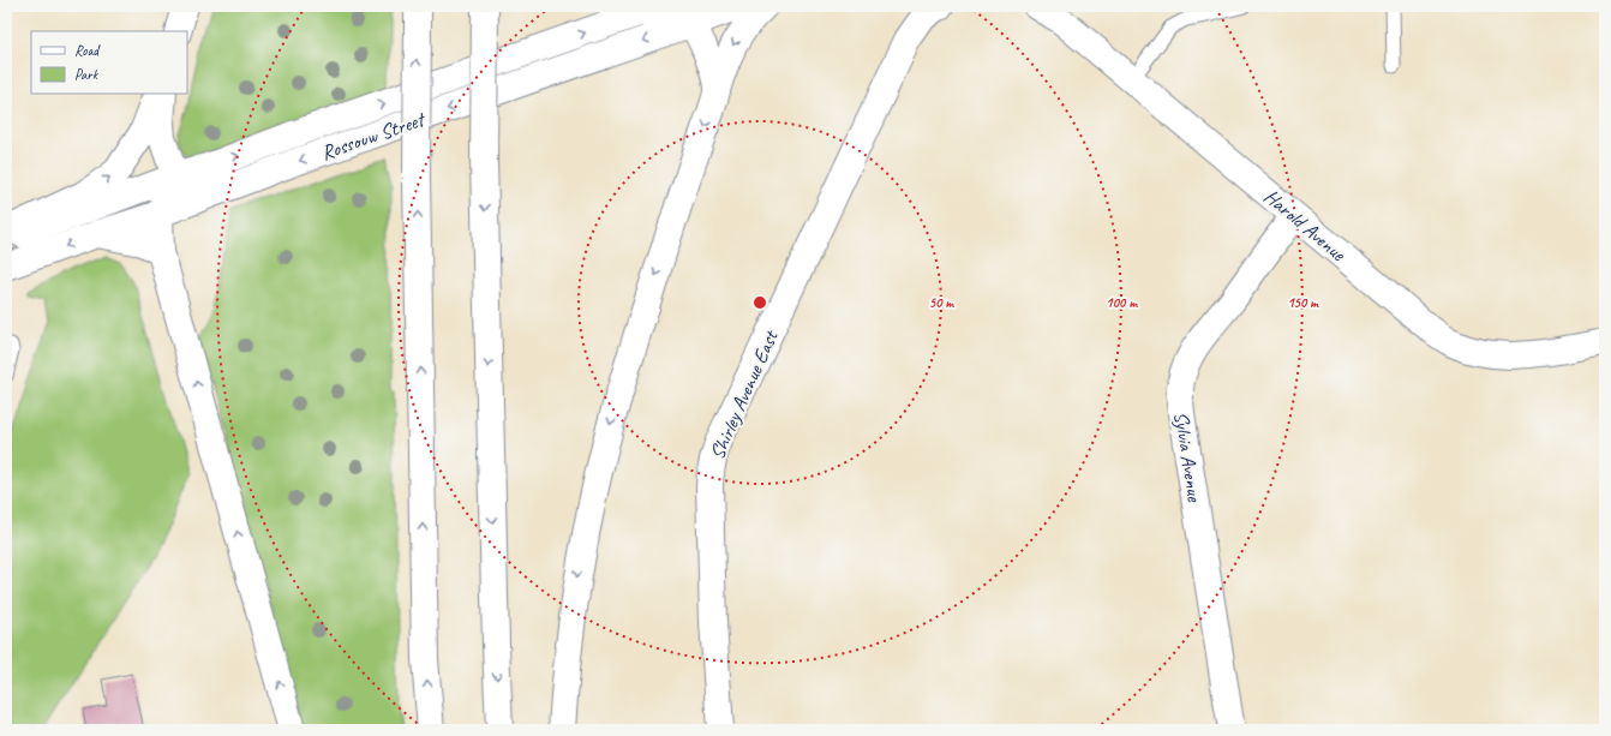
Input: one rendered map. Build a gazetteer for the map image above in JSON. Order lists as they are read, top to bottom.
{
  "streets": {
    "main road": [
      "Rossouw Street",
      "Harold Avenue",
      "Shirley Avenue East",
      "Sylvia Avenue"
    ]
  },
  "crossings": [
    ["Harold Avenue", "Sylvia Avenue"]
  ],
  "legend": ["Road", "Park"],
  "rings": ["50 m", "100 m", "150 m"]
}
